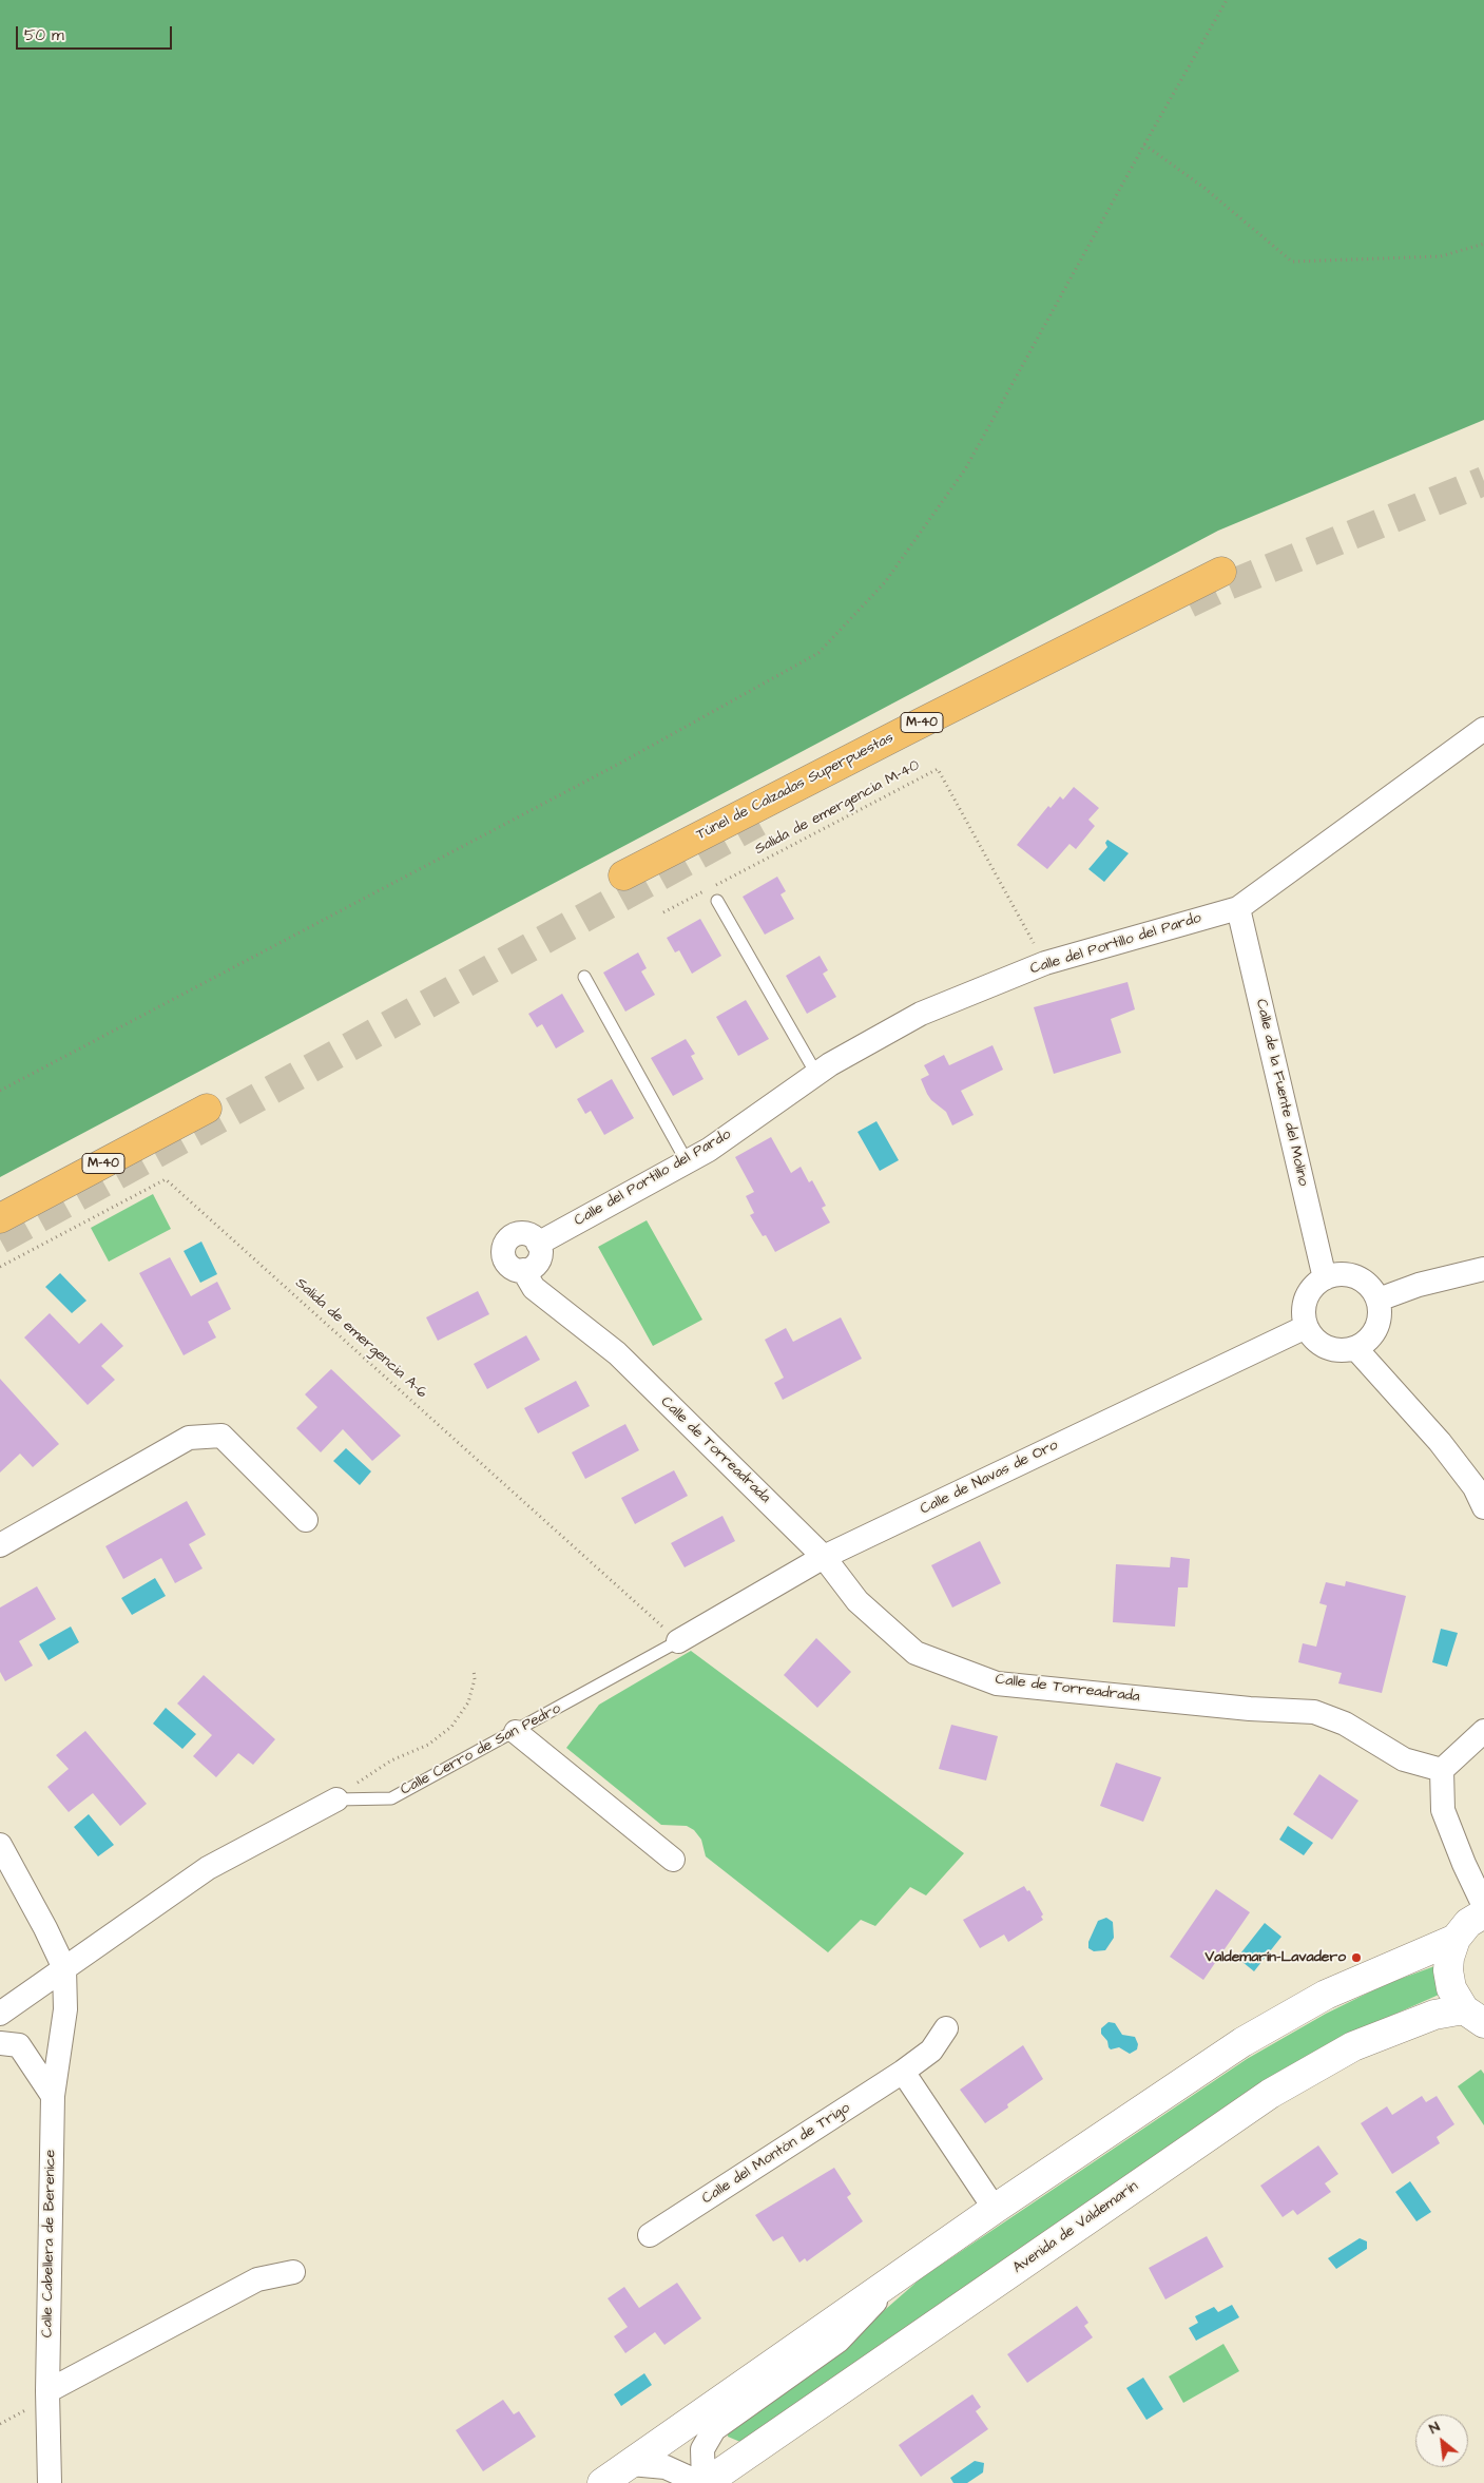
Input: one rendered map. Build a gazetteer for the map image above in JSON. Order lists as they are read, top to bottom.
{
  "streets": {
    "highway": ["M-40", "Túnel de Calzadas Superpuestas"],
    "street": [
      "Calle del Portillo del Pardo",
      "Calle de la Fuente del Molino",
      "Calle de Torreadrada",
      "Calle de Navas de Oro",
      "Calle Cerro de San Pedro",
      "Calle del Montón de Trigo",
      "Avenida de Valdemarín",
      "Calle Cabellera de Berenice"
    ],
    "path": ["Salida de emergencia M-40", "Salida de emergencia A-6"]
  },
  "crossings": [
    ["Salida de emergencia M-40", "Calle del Portillo del Pardo"],
    ["Calle del Portillo del Pardo", "Calle de la Fuente del Molino"],
    ["Calle del Portillo del Pardo", "Calle de Torreadrada"],
    ["Calle de la Fuente del Molino", "Calle de Navas de Oro"],
    ["Salida de emergencia A-6", "Calle de Navas de Oro"],
    ["Salida de emergencia A-6", "Calle Cerro de San Pedro"],
    ["Calle de Torreadrada", "Calle de Navas de Oro"],
    ["Calle de Navas de Oro", "Calle Cerro de San Pedro"],
    ["Calle Cerro de San Pedro", "Calle Cabellera de Berenice"]
  ],
  "places": ["Valdemarín-Lavadero"],
  "scale_bar": "50 m",
  "north": "top left"
}
